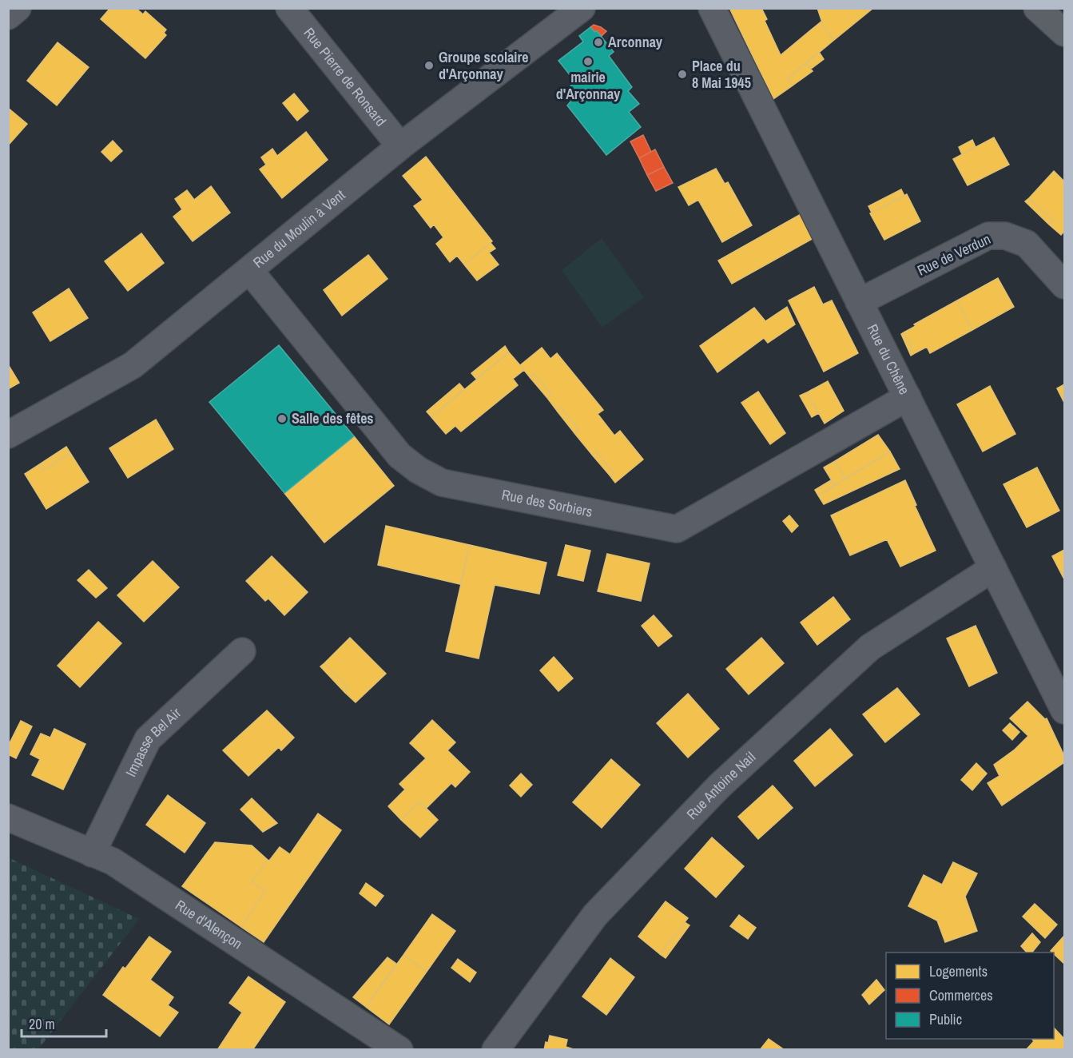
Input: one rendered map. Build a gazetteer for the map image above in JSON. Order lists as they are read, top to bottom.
{
  "streets": {
    "street": [
      "Rue Pierre de Ronsard",
      "Rue du Moulin à Vent",
      "Rue de Verdun",
      "Rue du Chêne",
      "Rue des Sorbiers",
      "Impasse Bel Air",
      "Rue Antoine Nail",
      "Rue d'Alençon"
    ]
  },
  "crossings": [
    ["Rue Pierre de Ronsard", "Rue du Moulin à Vent"],
    ["Rue du Moulin à Vent", "Rue des Sorbiers"],
    ["Rue de Verdun", "Rue du Chêne"],
    ["Rue du Chêne", "Rue des Sorbiers"],
    ["Rue du Chêne", "Rue Antoine Nail"],
    ["Impasse Bel Air", "Rue d'Alençon"]
  ],
  "places": [
    "Arconnay",
    "mairie d'Arçonnay",
    "Groupe scolaire d'Arçonnay",
    "Place du 8 Mai 1945",
    "Salle des fêtes"
  ],
  "legend": ["Logements", "Commerces", "Public"],
  "scale_bar": "20 m"
}
